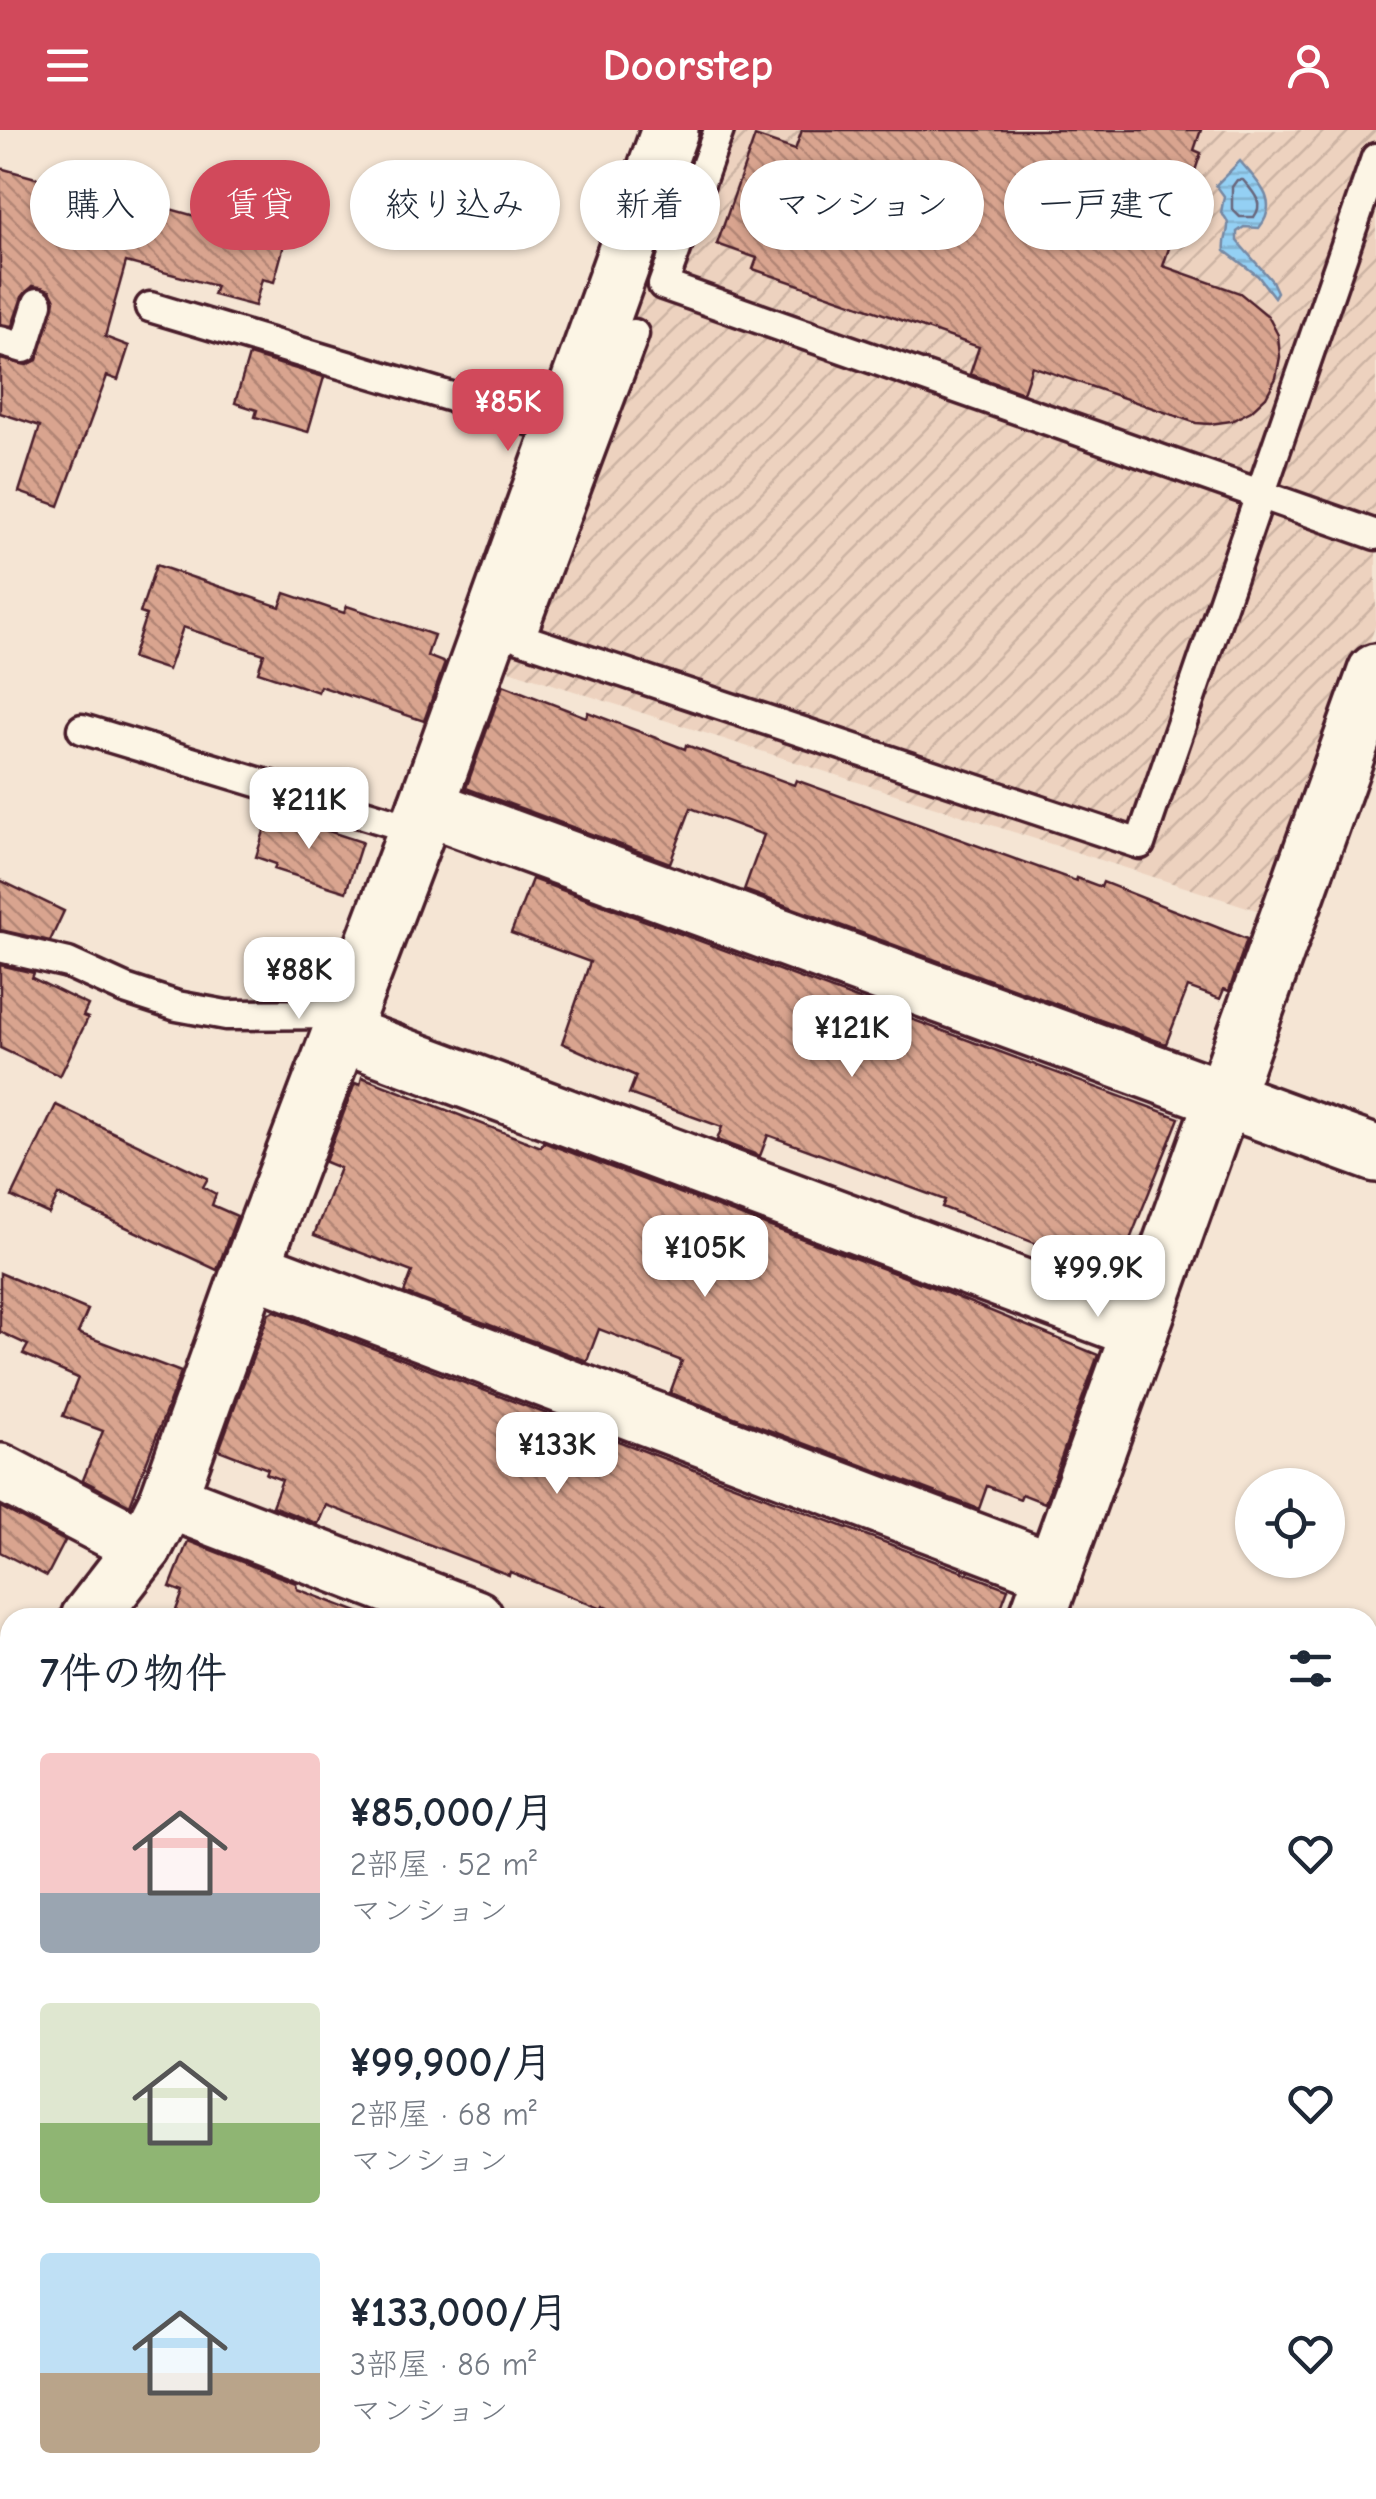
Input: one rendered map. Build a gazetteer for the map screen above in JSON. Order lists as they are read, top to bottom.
{
  "page": {
    "header": "Doorstep",
    "chip": [
      "購入",
      "賃貸",
      "絞り込み",
      "新着",
      "マンション",
      "一戸建て"
    ],
    "price": [
      "¥85K",
      "¥211K",
      "¥88K",
      "¥121K",
      "¥105K",
      "¥99.9K",
      "¥133K"
    ],
    "heading": "7件の物件",
    "list": [
      {
        "name": "¥85,000/月",
        "note": "2部屋 · 52 m² · マンション"
      },
      {
        "name": "¥99,900/月",
        "note": "2部屋 · 68 m² · マンション"
      },
      {
        "name": "¥133,000/月",
        "note": "3部屋 · 86 m² · マンション"
      }
    ]
  }
}
